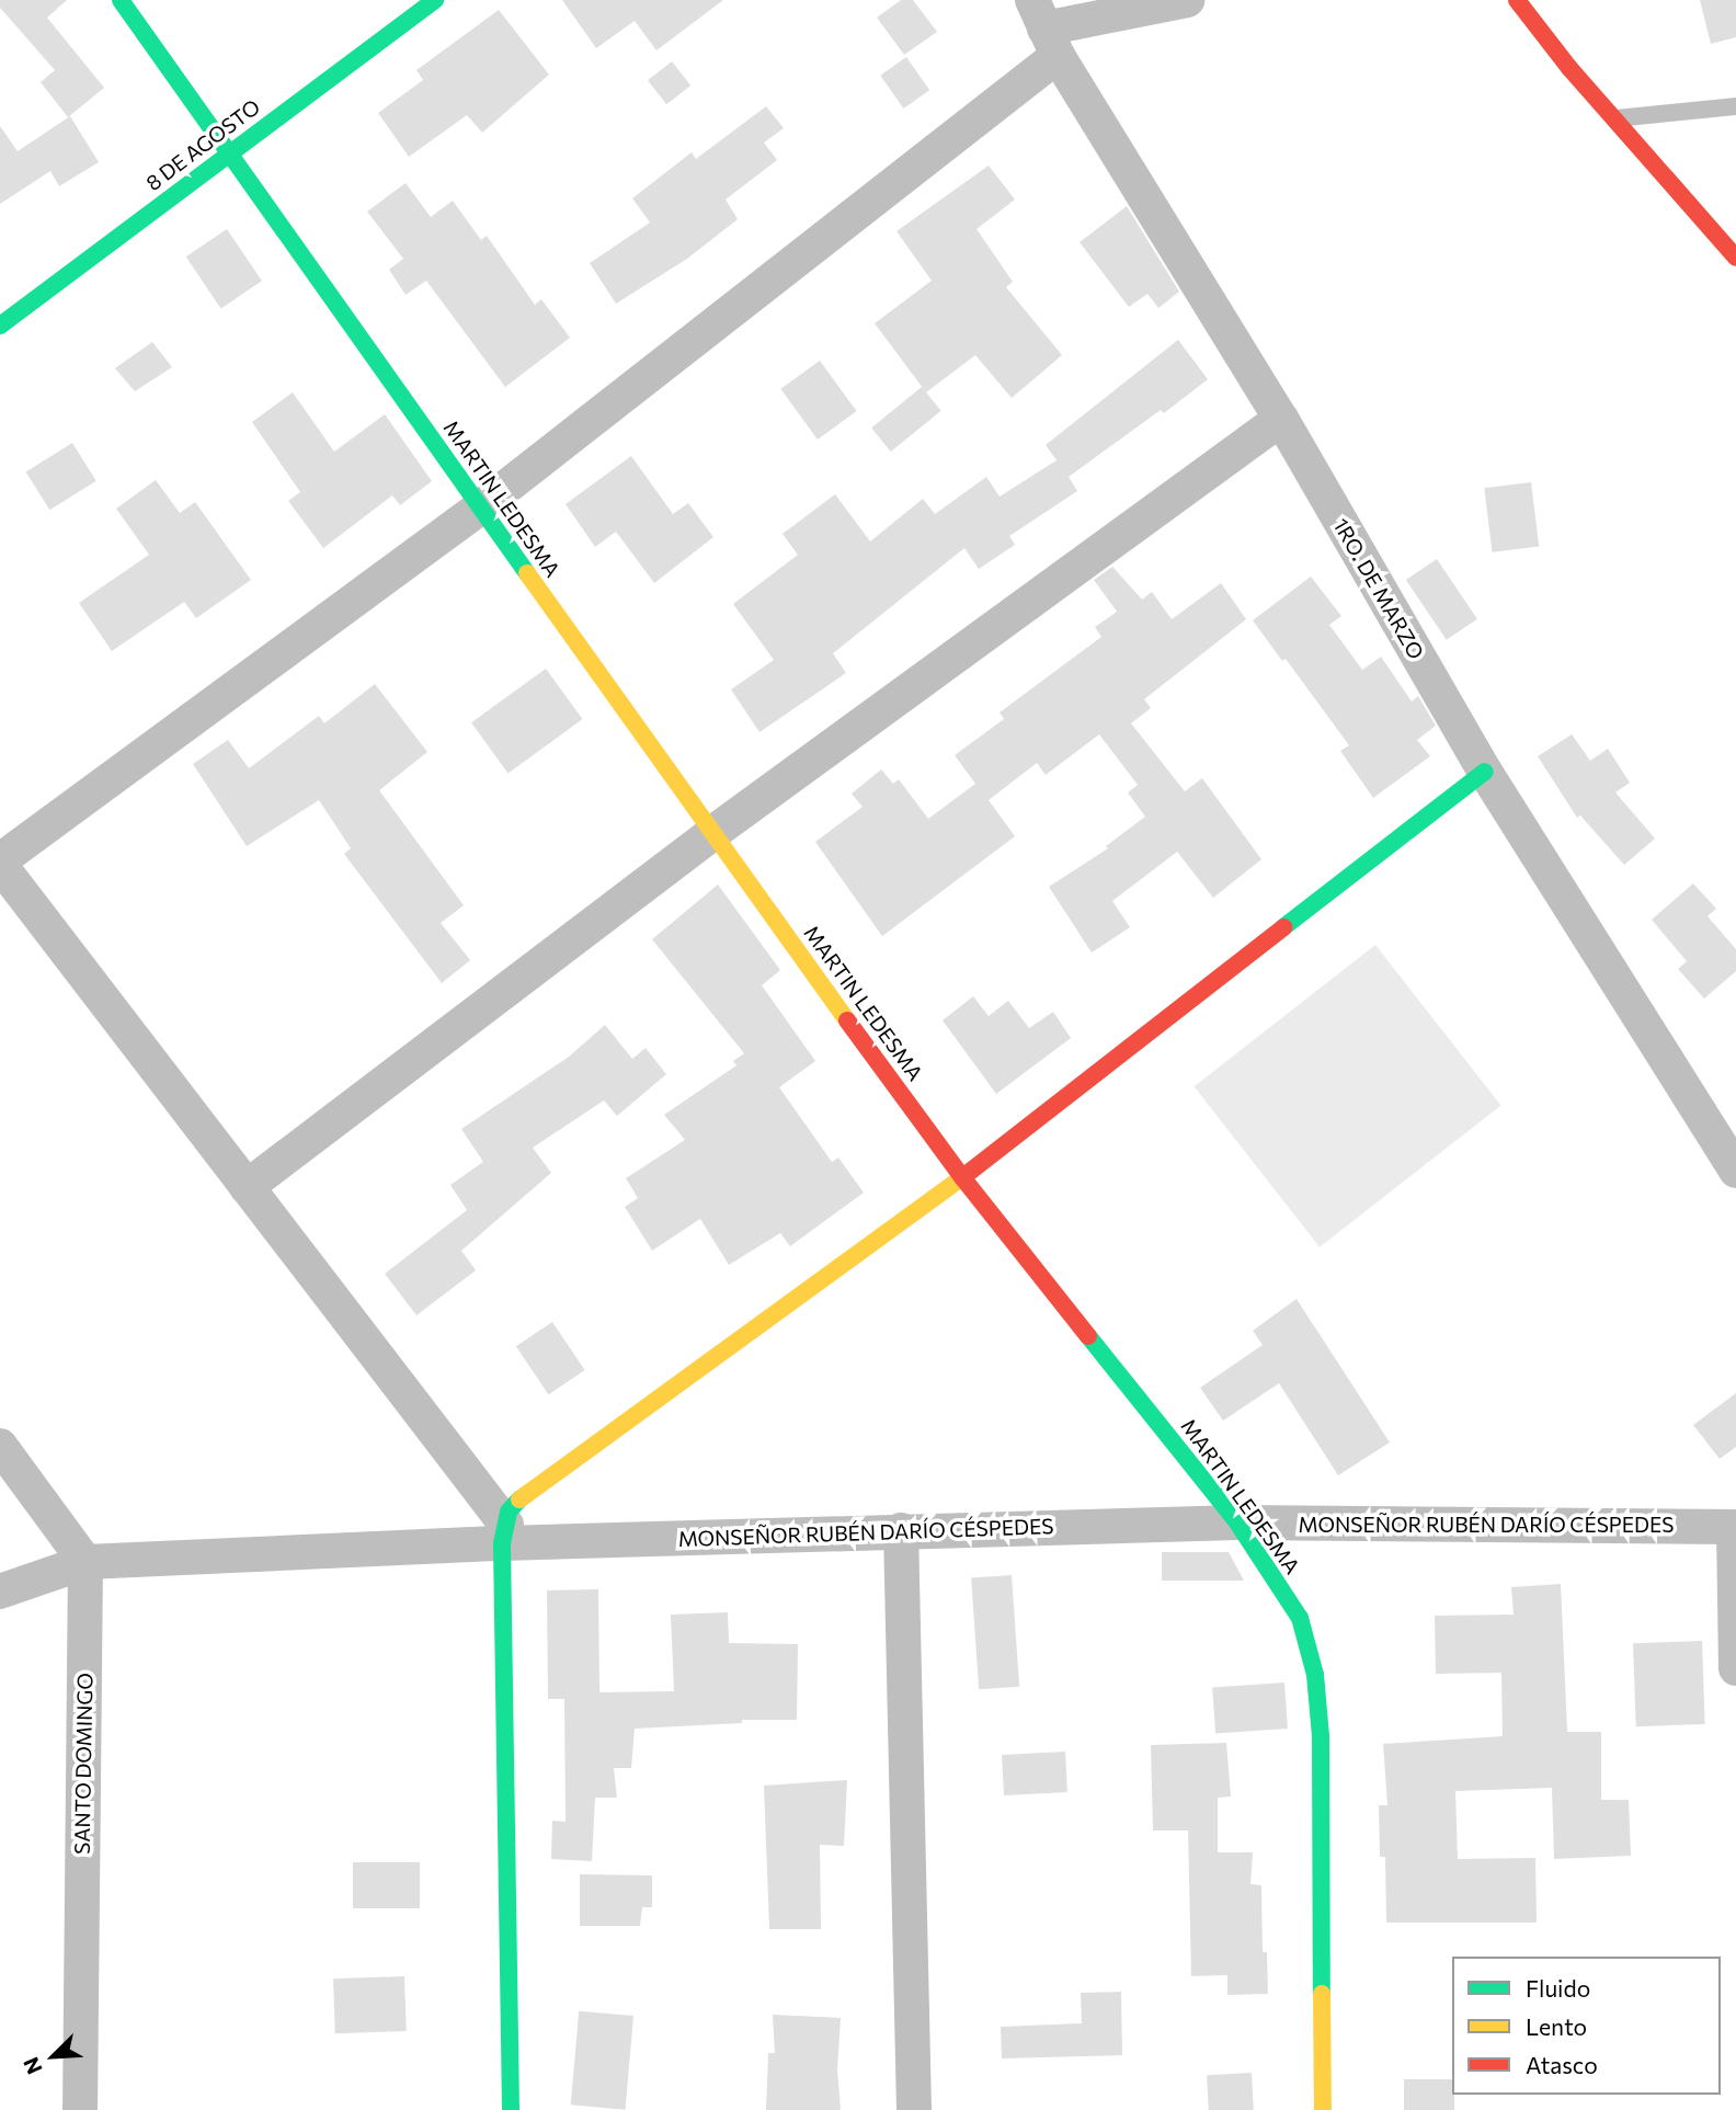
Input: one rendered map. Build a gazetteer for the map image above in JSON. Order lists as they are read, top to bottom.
{
  "streets": {
    "street": [
      "8 DE AGOSTO",
      "MARTIN LEDESMA",
      "1RO. DE MARZO",
      "MONSEÑOR RUBÉN DARÍO CÉSPEDES",
      "SANTO DOMINGO"
    ]
  },
  "crossings": [
    ["8 DE AGOSTO", "MARTIN LEDESMA"],
    ["MARTIN LEDESMA", "MONSEÑOR RUBÉN DARÍO CÉSPEDES"],
    ["MONSEÑOR RUBÉN DARÍO CÉSPEDES", "SANTO DOMINGO"]
  ],
  "legend": ["Fluido", "Lento", "Atasco"],
  "north": "bottom left"
}
